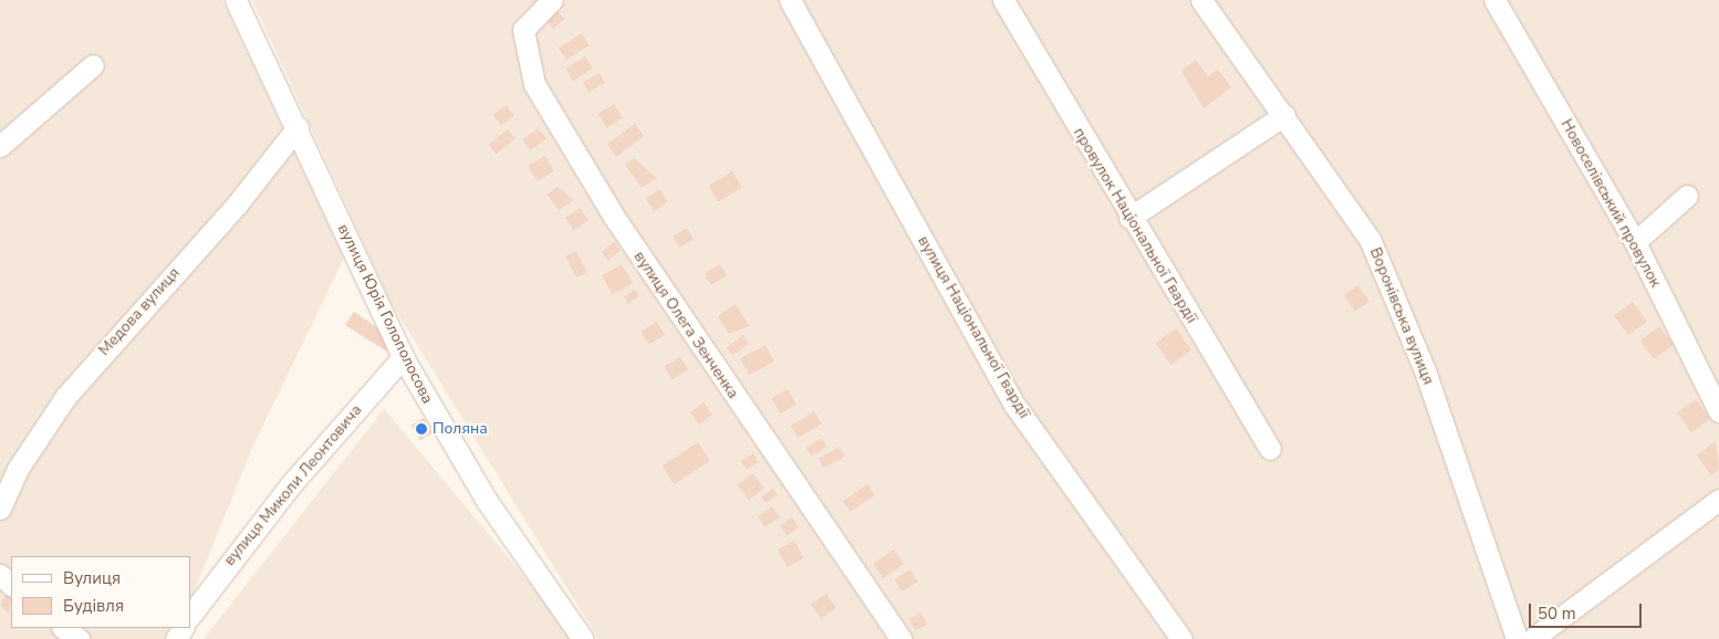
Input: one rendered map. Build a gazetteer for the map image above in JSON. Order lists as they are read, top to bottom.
{
  "streets": {
    "street": [
      "Новоселівський провулок",
      "провулок Національної Гвардії",
      "Медова вулиця",
      "вулиця Юрія Голополосова",
      "Воронівська вулиця",
      "вулиця Олега Зенченка",
      "вулиця Національної Гвардії",
      "вулиця Миколи Леонтовича"
    ]
  },
  "crossings": [
    ["Медова вулиця", "вулиця Юрія Голополосова"],
    ["вулиця Юрія Голополосова", "вулиця Миколи Леонтовича"]
  ],
  "places": ["Поляна"],
  "legend": ["Вулиця", "Будівля"],
  "scale_bar": "50 m"
}
